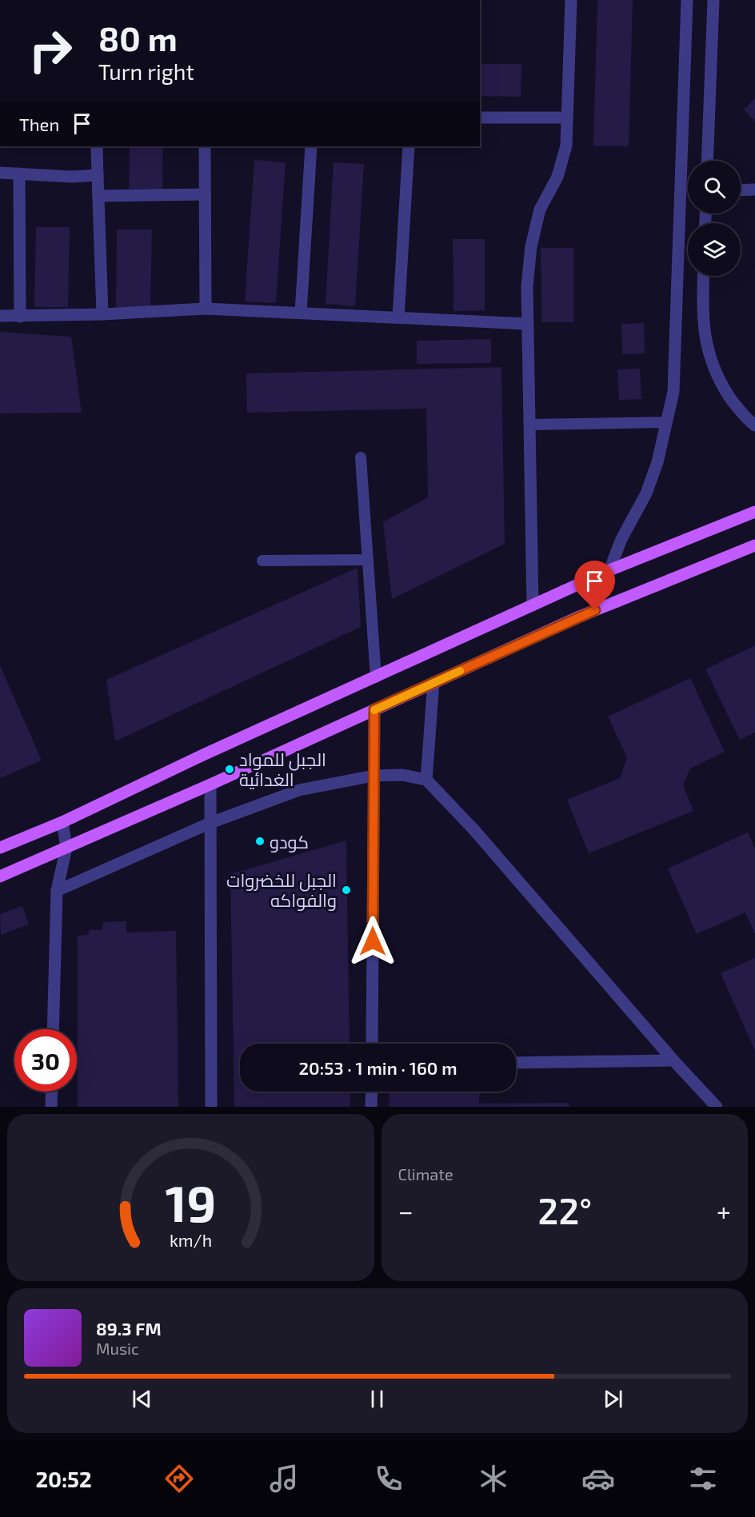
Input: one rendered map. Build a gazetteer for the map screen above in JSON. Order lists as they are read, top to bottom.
{
  "places": ["الجبل للمواد الغدائية", "كودو", "الجبل للخضروات والفواكه"],
  "page": {
    "turn": ["80 m", "Turn right"],
    "then": "Then",
    "limit": "30",
    "trip": "20:53 · 1 min · 160 m",
    "tile": "Climate",
    "heat": ["−", "22°", "+"],
    "song": ["89.3 FM", "Music"],
    "tabs": "20:52",
    "gauge": ["19", "km/h"]
  }
}
